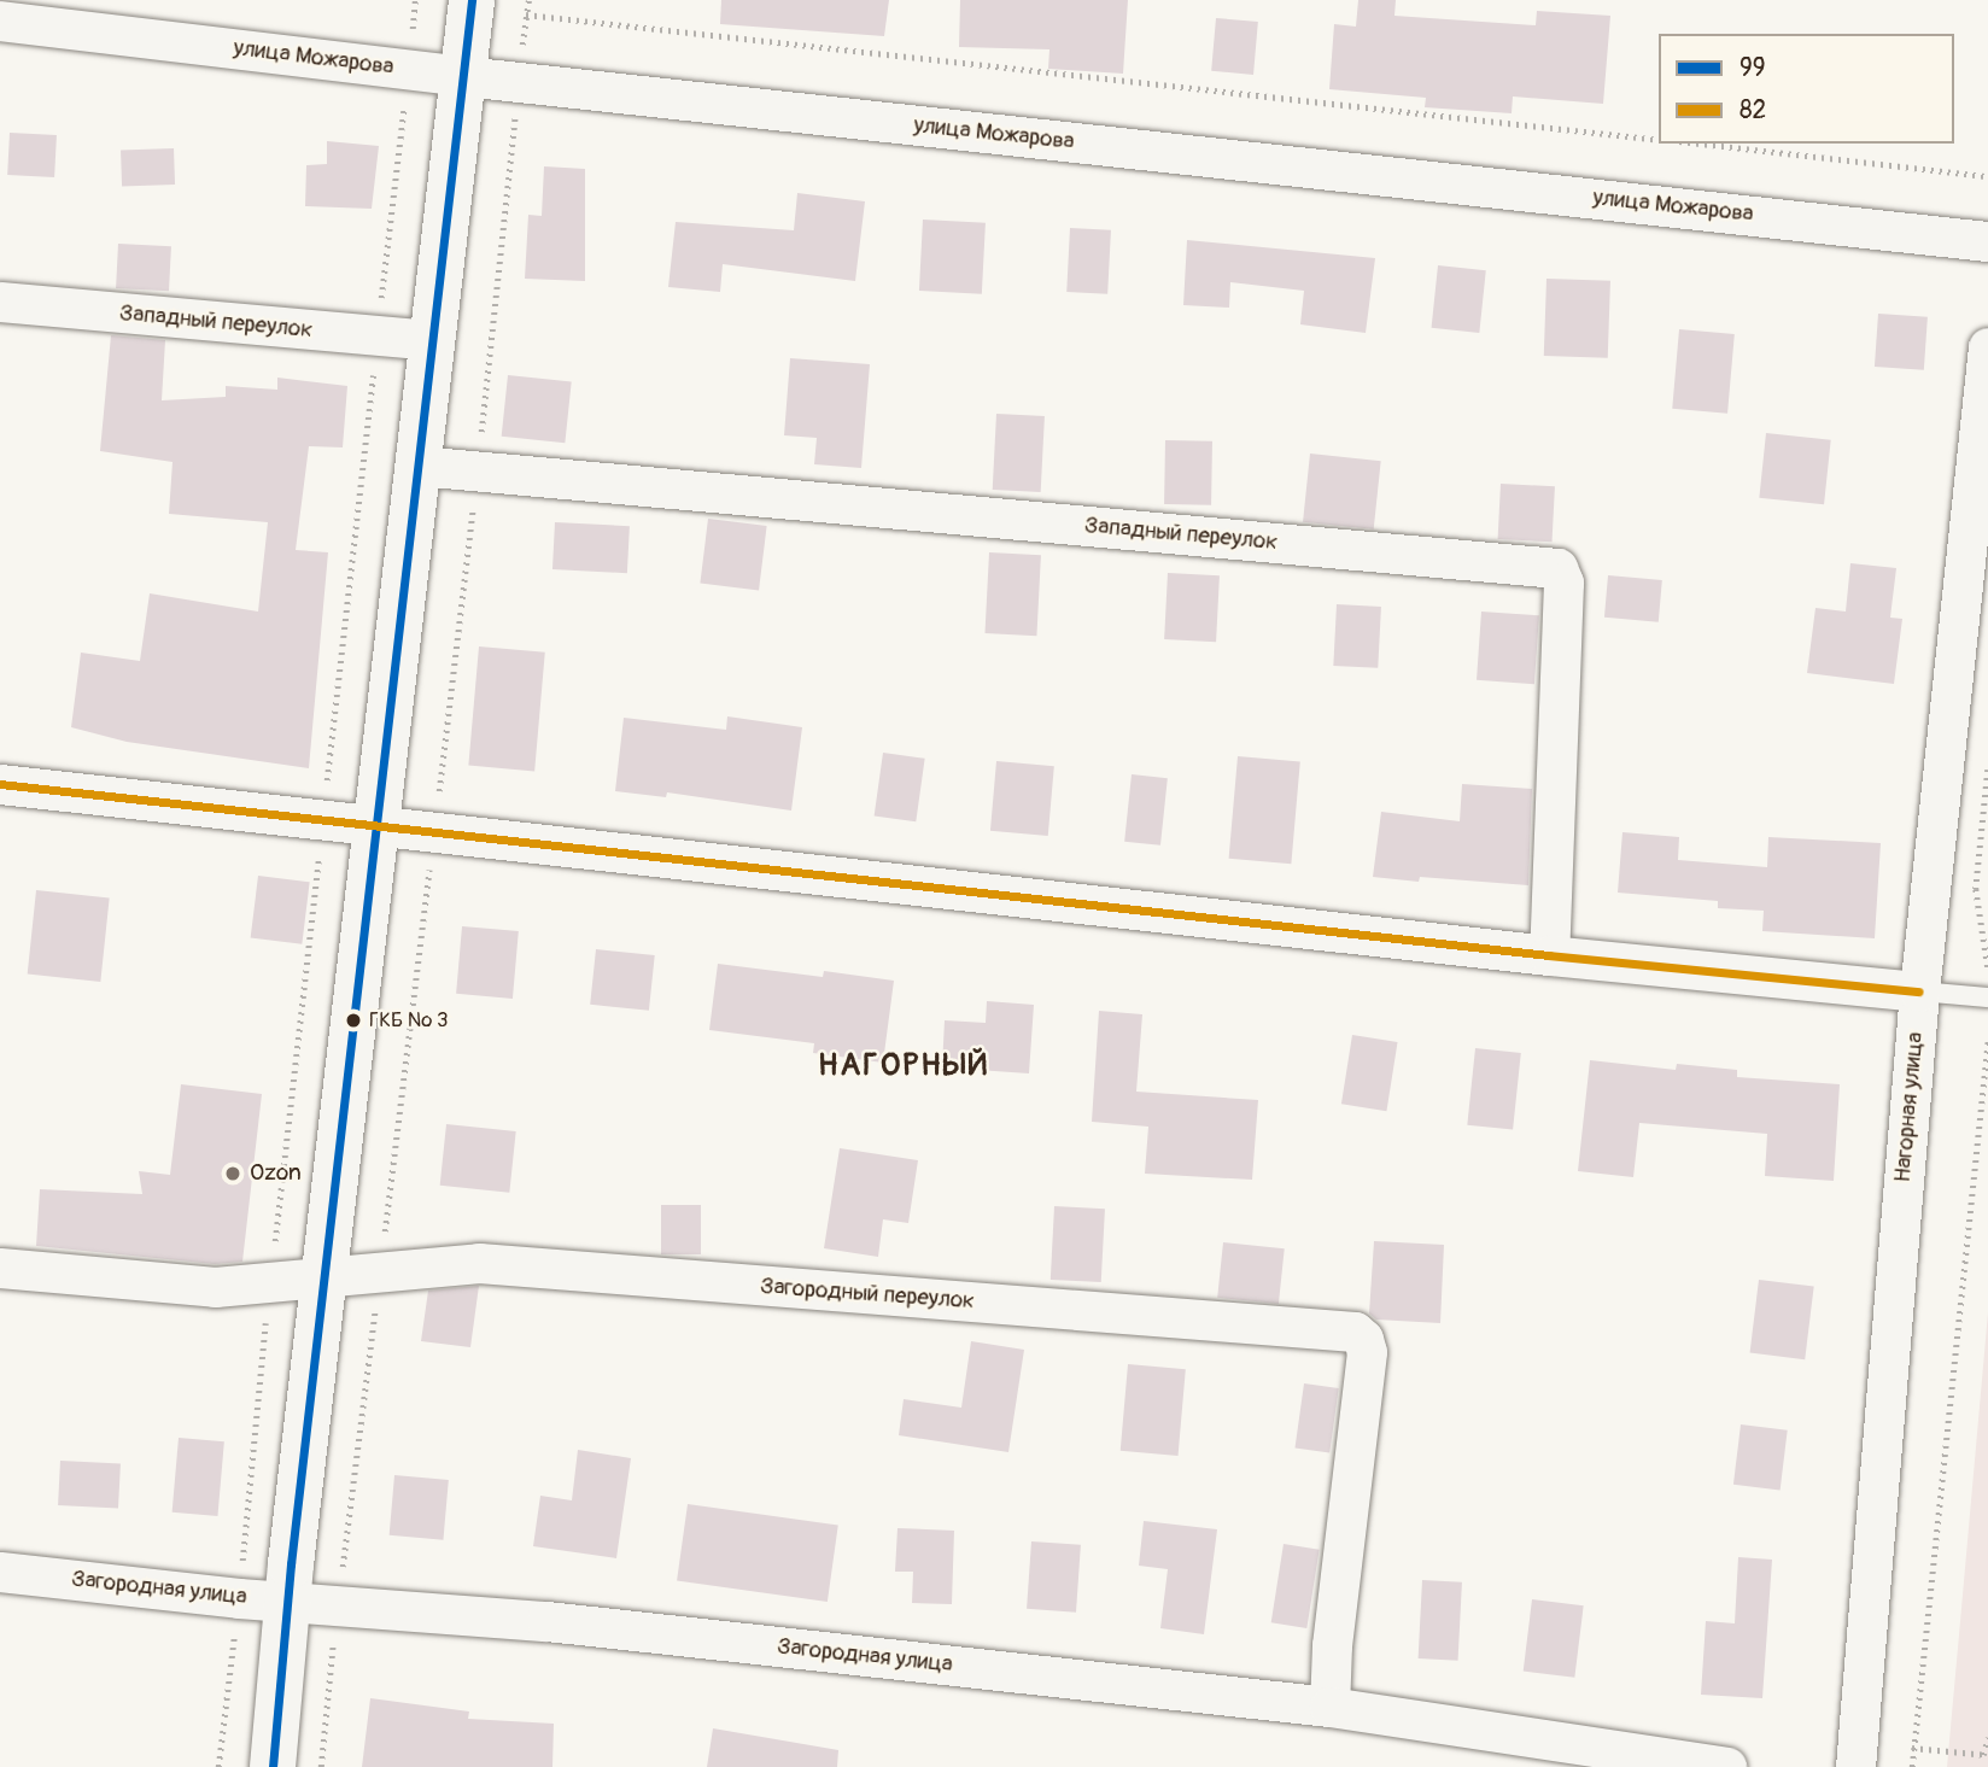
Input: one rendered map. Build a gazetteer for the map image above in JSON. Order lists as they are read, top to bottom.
{
  "streets": {
    "street": [
      "улица Можарова",
      "Западный переулок",
      "Нагорная улица",
      "Загородный переулок",
      "Загородная улица"
    ]
  },
  "crossings": [
    ["Загородный переулок", "Загородная улица"]
  ],
  "districts": ["НАГОРНЫЙ"],
  "places": ["ГКБ № 3", "Ozon"],
  "lines": ["transit line 99", "transit line 82"],
  "legend": ["99", "82"]
}
